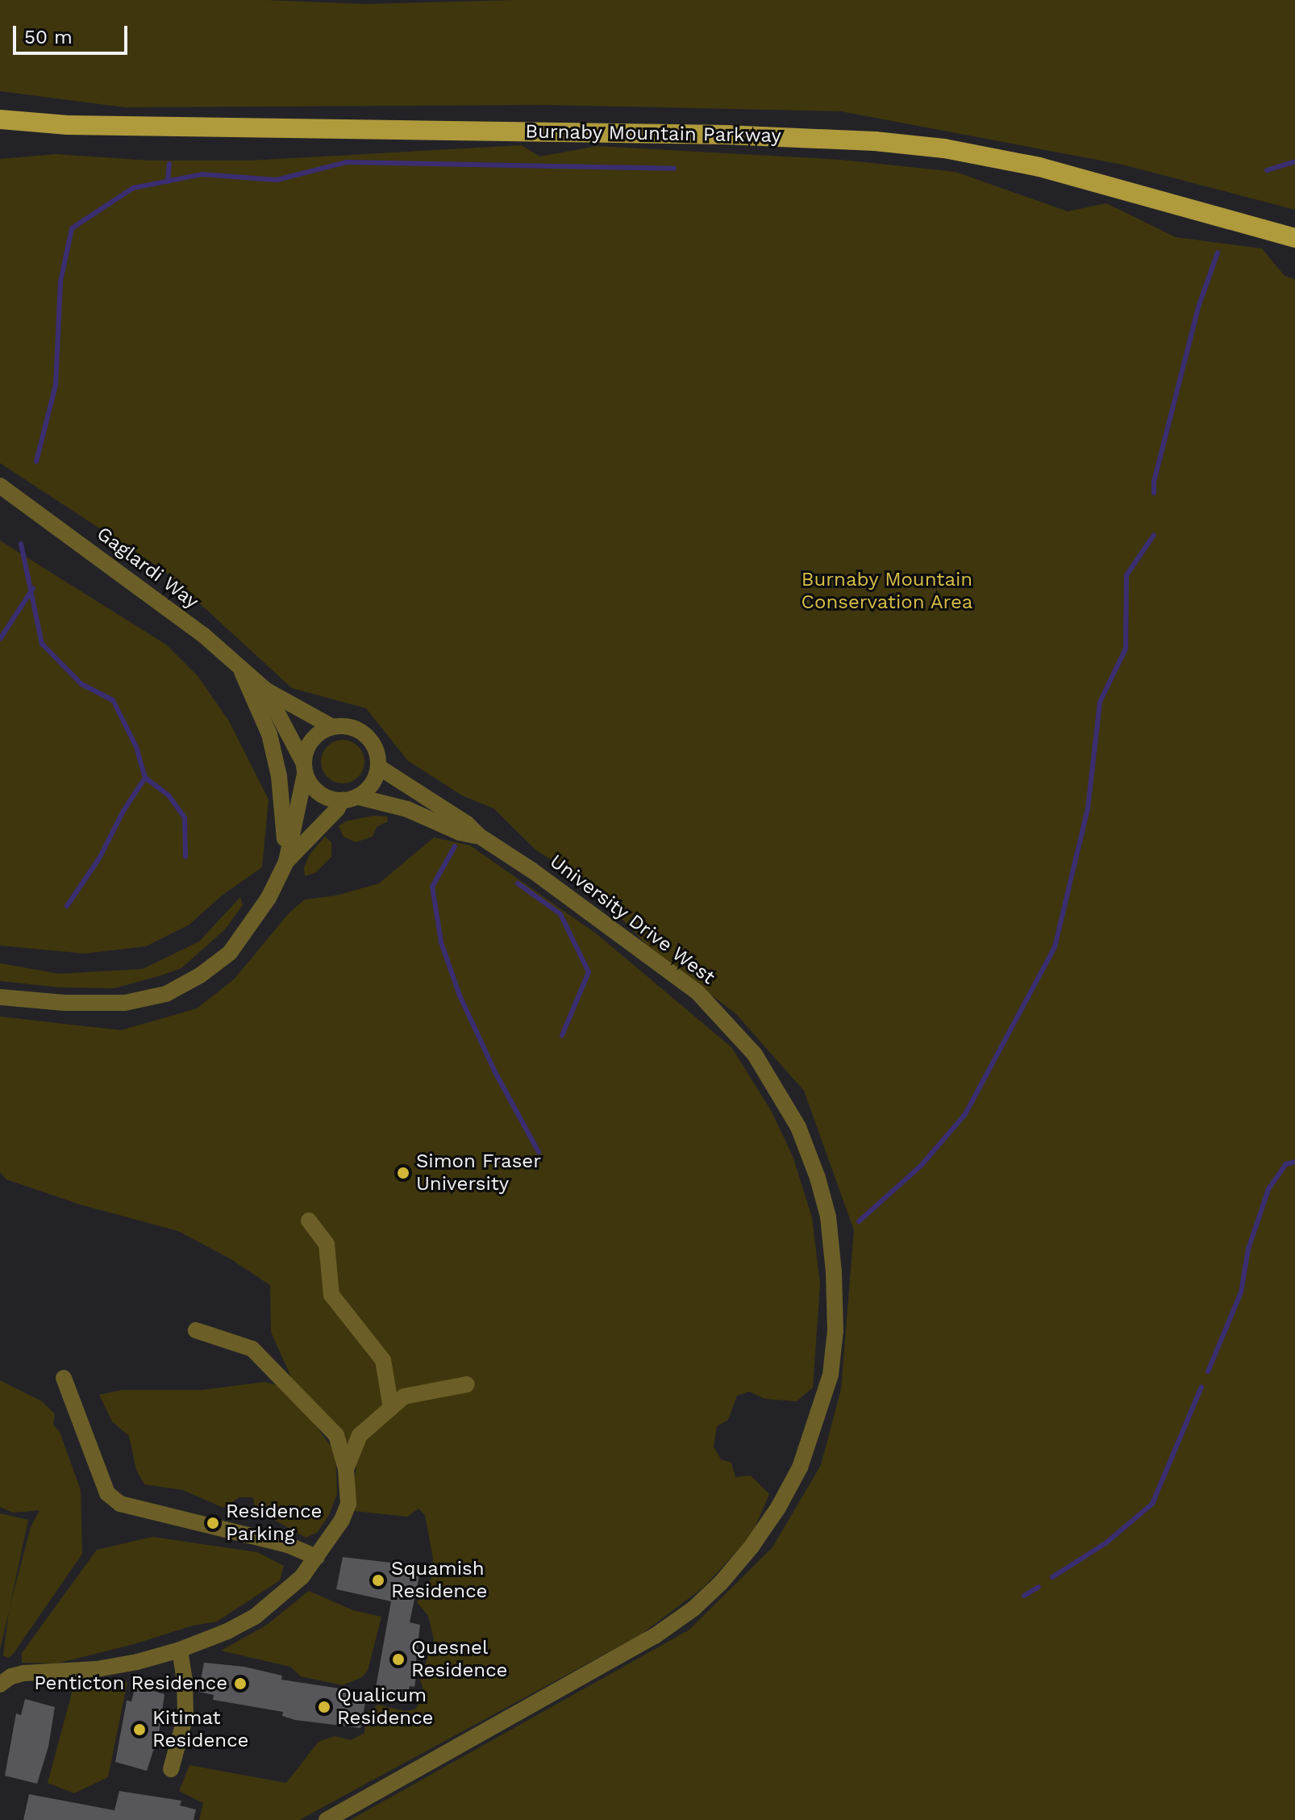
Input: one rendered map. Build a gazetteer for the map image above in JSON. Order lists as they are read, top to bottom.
{
  "streets": {
    "main road": ["Burnaby Mountain Parkway"],
    "street": ["Gaglardi Way", "University Drive West"]
  },
  "crossings": [
    ["Gaglardi Way", "University Drive West"]
  ],
  "parks": ["Burnaby Mountain Conservation Area"],
  "places": [
    "Simon Fraser University",
    "Residence Parking",
    "Squamish Residence",
    "Quesnel Residence",
    "Penticton Residence",
    "Qualicum Residence",
    "Kitimat Residence"
  ],
  "scale_bar": "50 m"
}
